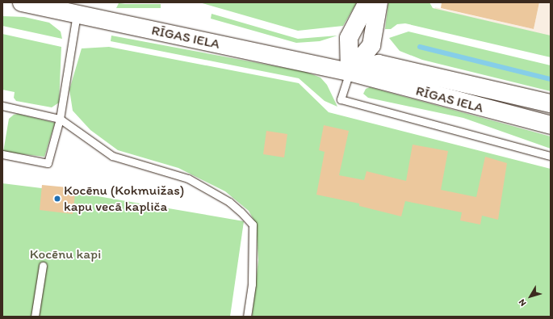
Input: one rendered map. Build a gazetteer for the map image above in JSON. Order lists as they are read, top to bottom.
{
  "streets": {
    "main road": ["RĪGAS IELA"]
  },
  "parks": ["Kocēnu kapi"],
  "places": ["Kocēnu (Kokmuižas) kapu vecā kapliča"],
  "north": "bottom left"
}
